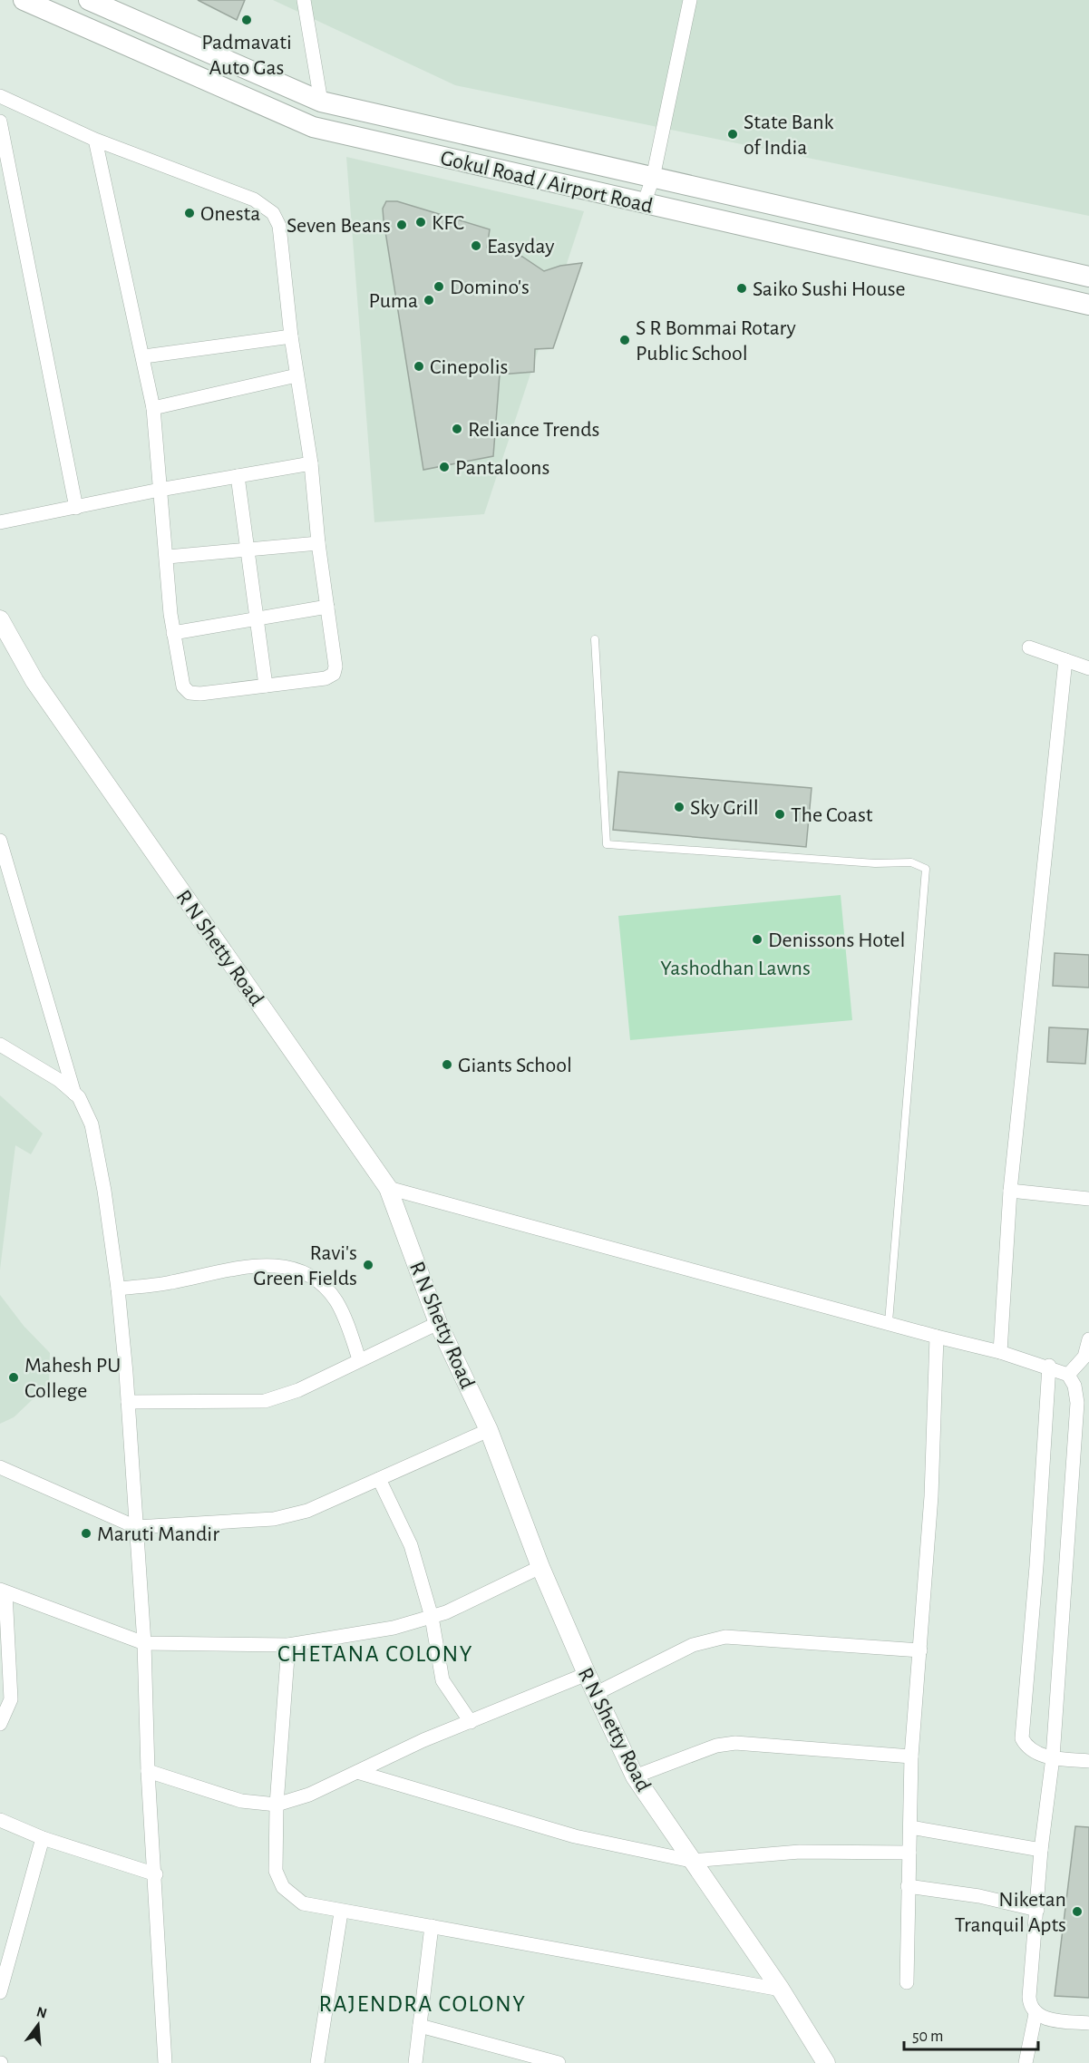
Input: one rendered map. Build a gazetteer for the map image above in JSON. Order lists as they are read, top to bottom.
{
  "streets": {
    "main road": ["Gokul Road / Airport Road"],
    "street": ["R N Shetty Road"]
  },
  "districts": ["CHETANA COLONY", "RAJENDRA COLONY"],
  "parks": ["Yashodhan Lawns"],
  "places": [
    "Padmavati Auto Gas",
    "State Bank of India",
    "Onesta",
    "KFC",
    "Seven Beans",
    "Easyday",
    "Domino's",
    "Saiko Sushi House",
    "Puma",
    "S R Bommai Rotary Public School",
    "Cinepolis",
    "Reliance Trends",
    "Pantaloons",
    "Sky Grill",
    "The Coast",
    "Denissons Hotel",
    "Giants School",
    "Ravi's Green Fields",
    "Mahesh PU College",
    "Maruti Mandir",
    "Niketan Tranquil Apts"
  ],
  "scale_bar": "50 m",
  "north": "top"
}
